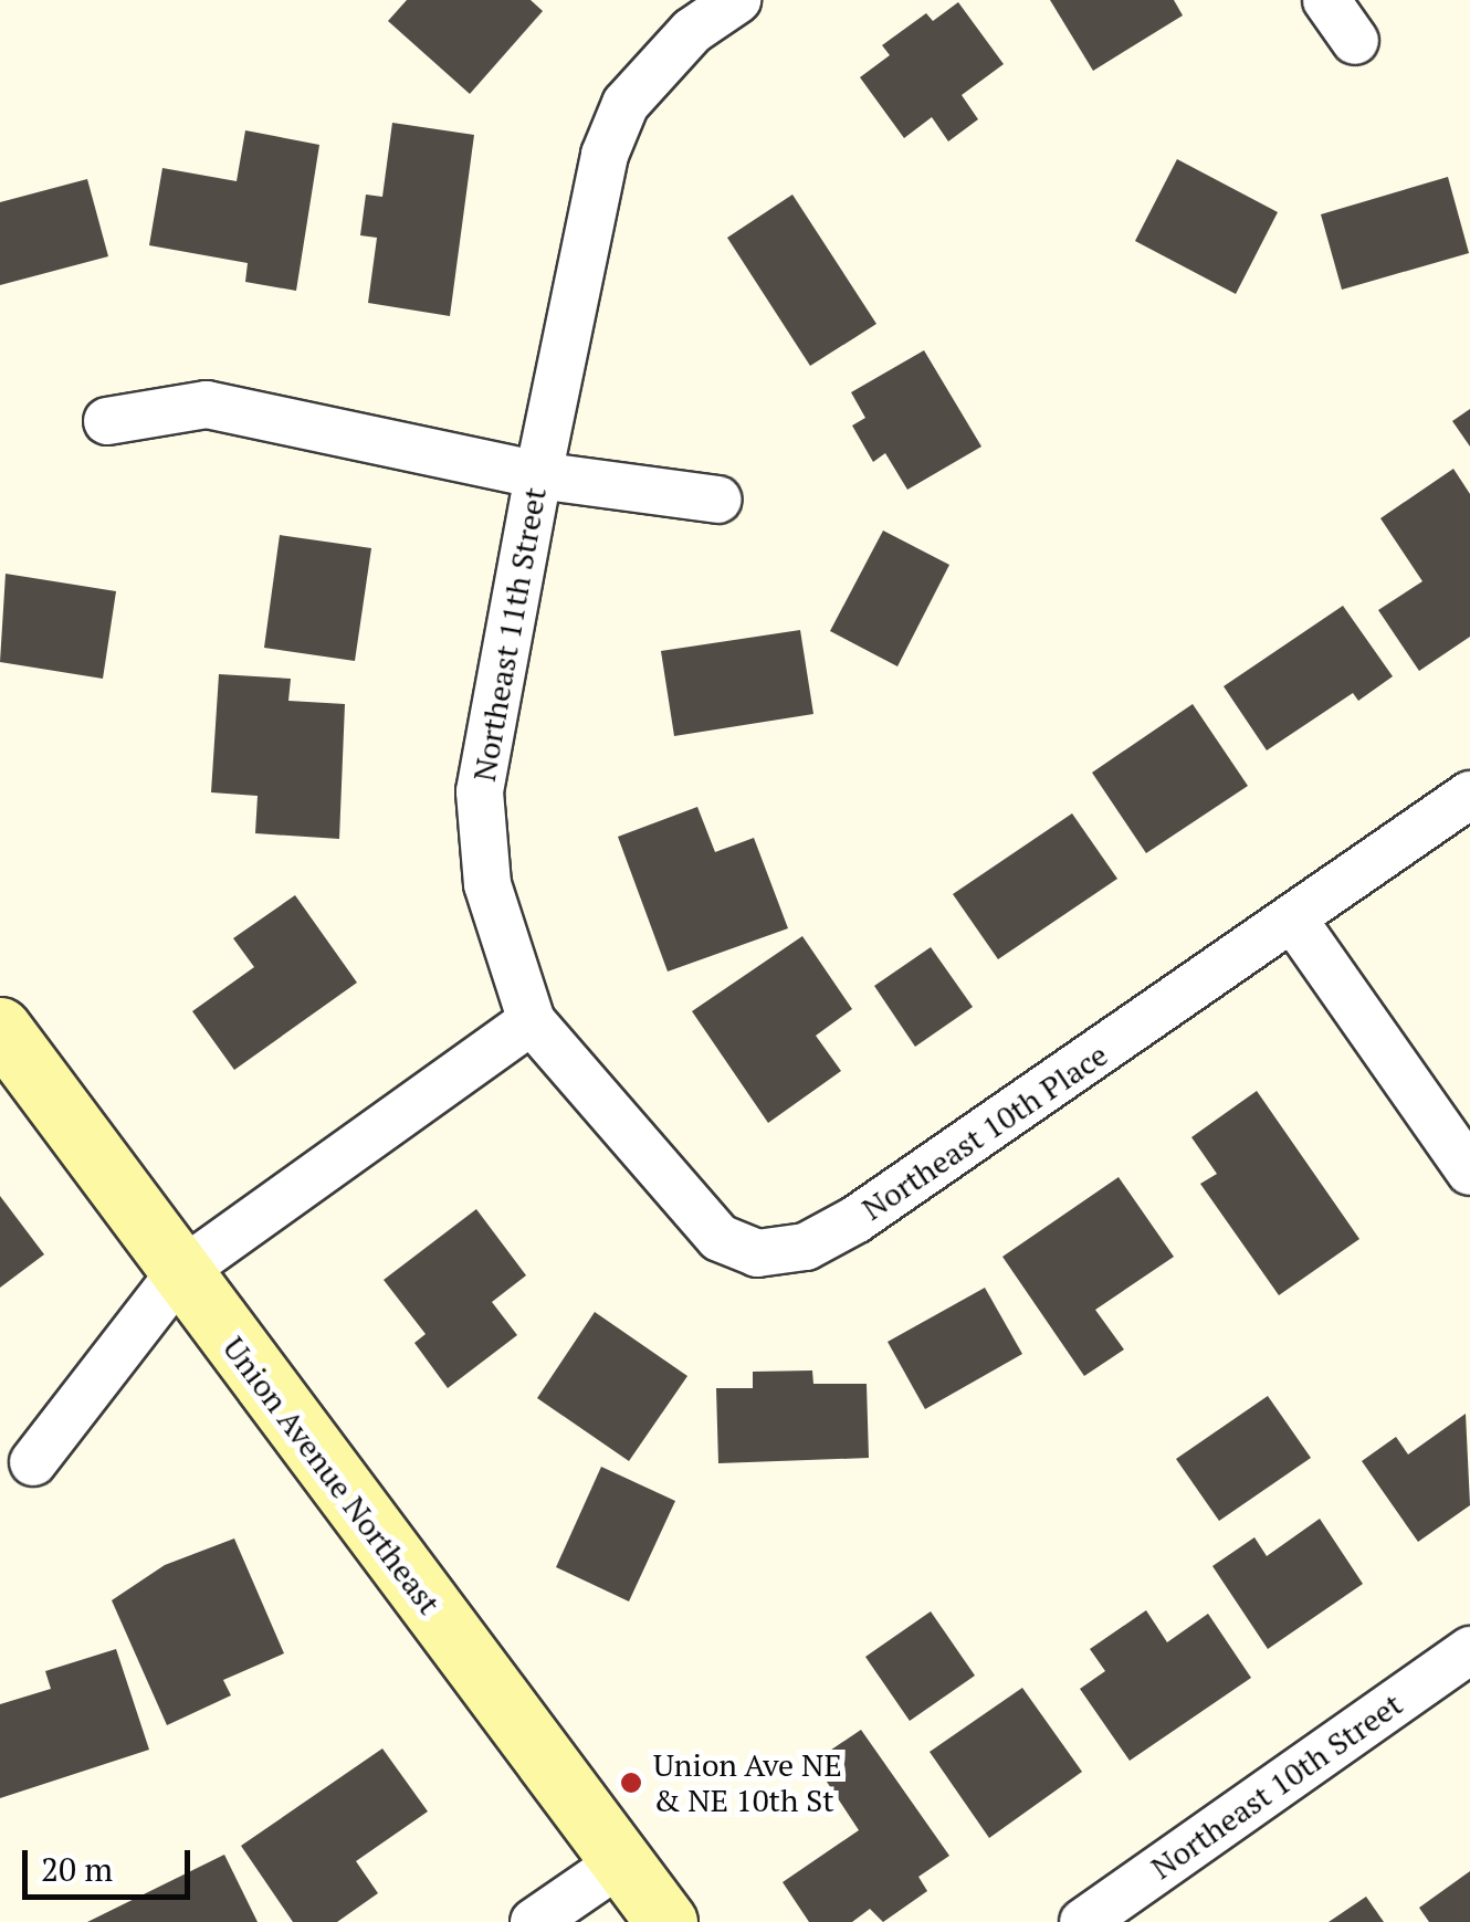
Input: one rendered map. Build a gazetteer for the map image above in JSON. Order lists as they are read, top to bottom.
{
  "streets": {
    "street": [
      "Northeast 11th Street",
      "Northeast 10th Place",
      "Union Avenue Northeast",
      "Northeast 10th Street"
    ]
  },
  "crossings": [
    ["Northeast 11th Street", "Northeast 10th Place"]
  ],
  "places": ["Union Ave NE & NE 10th St"],
  "scale_bar": "20 m"
}
